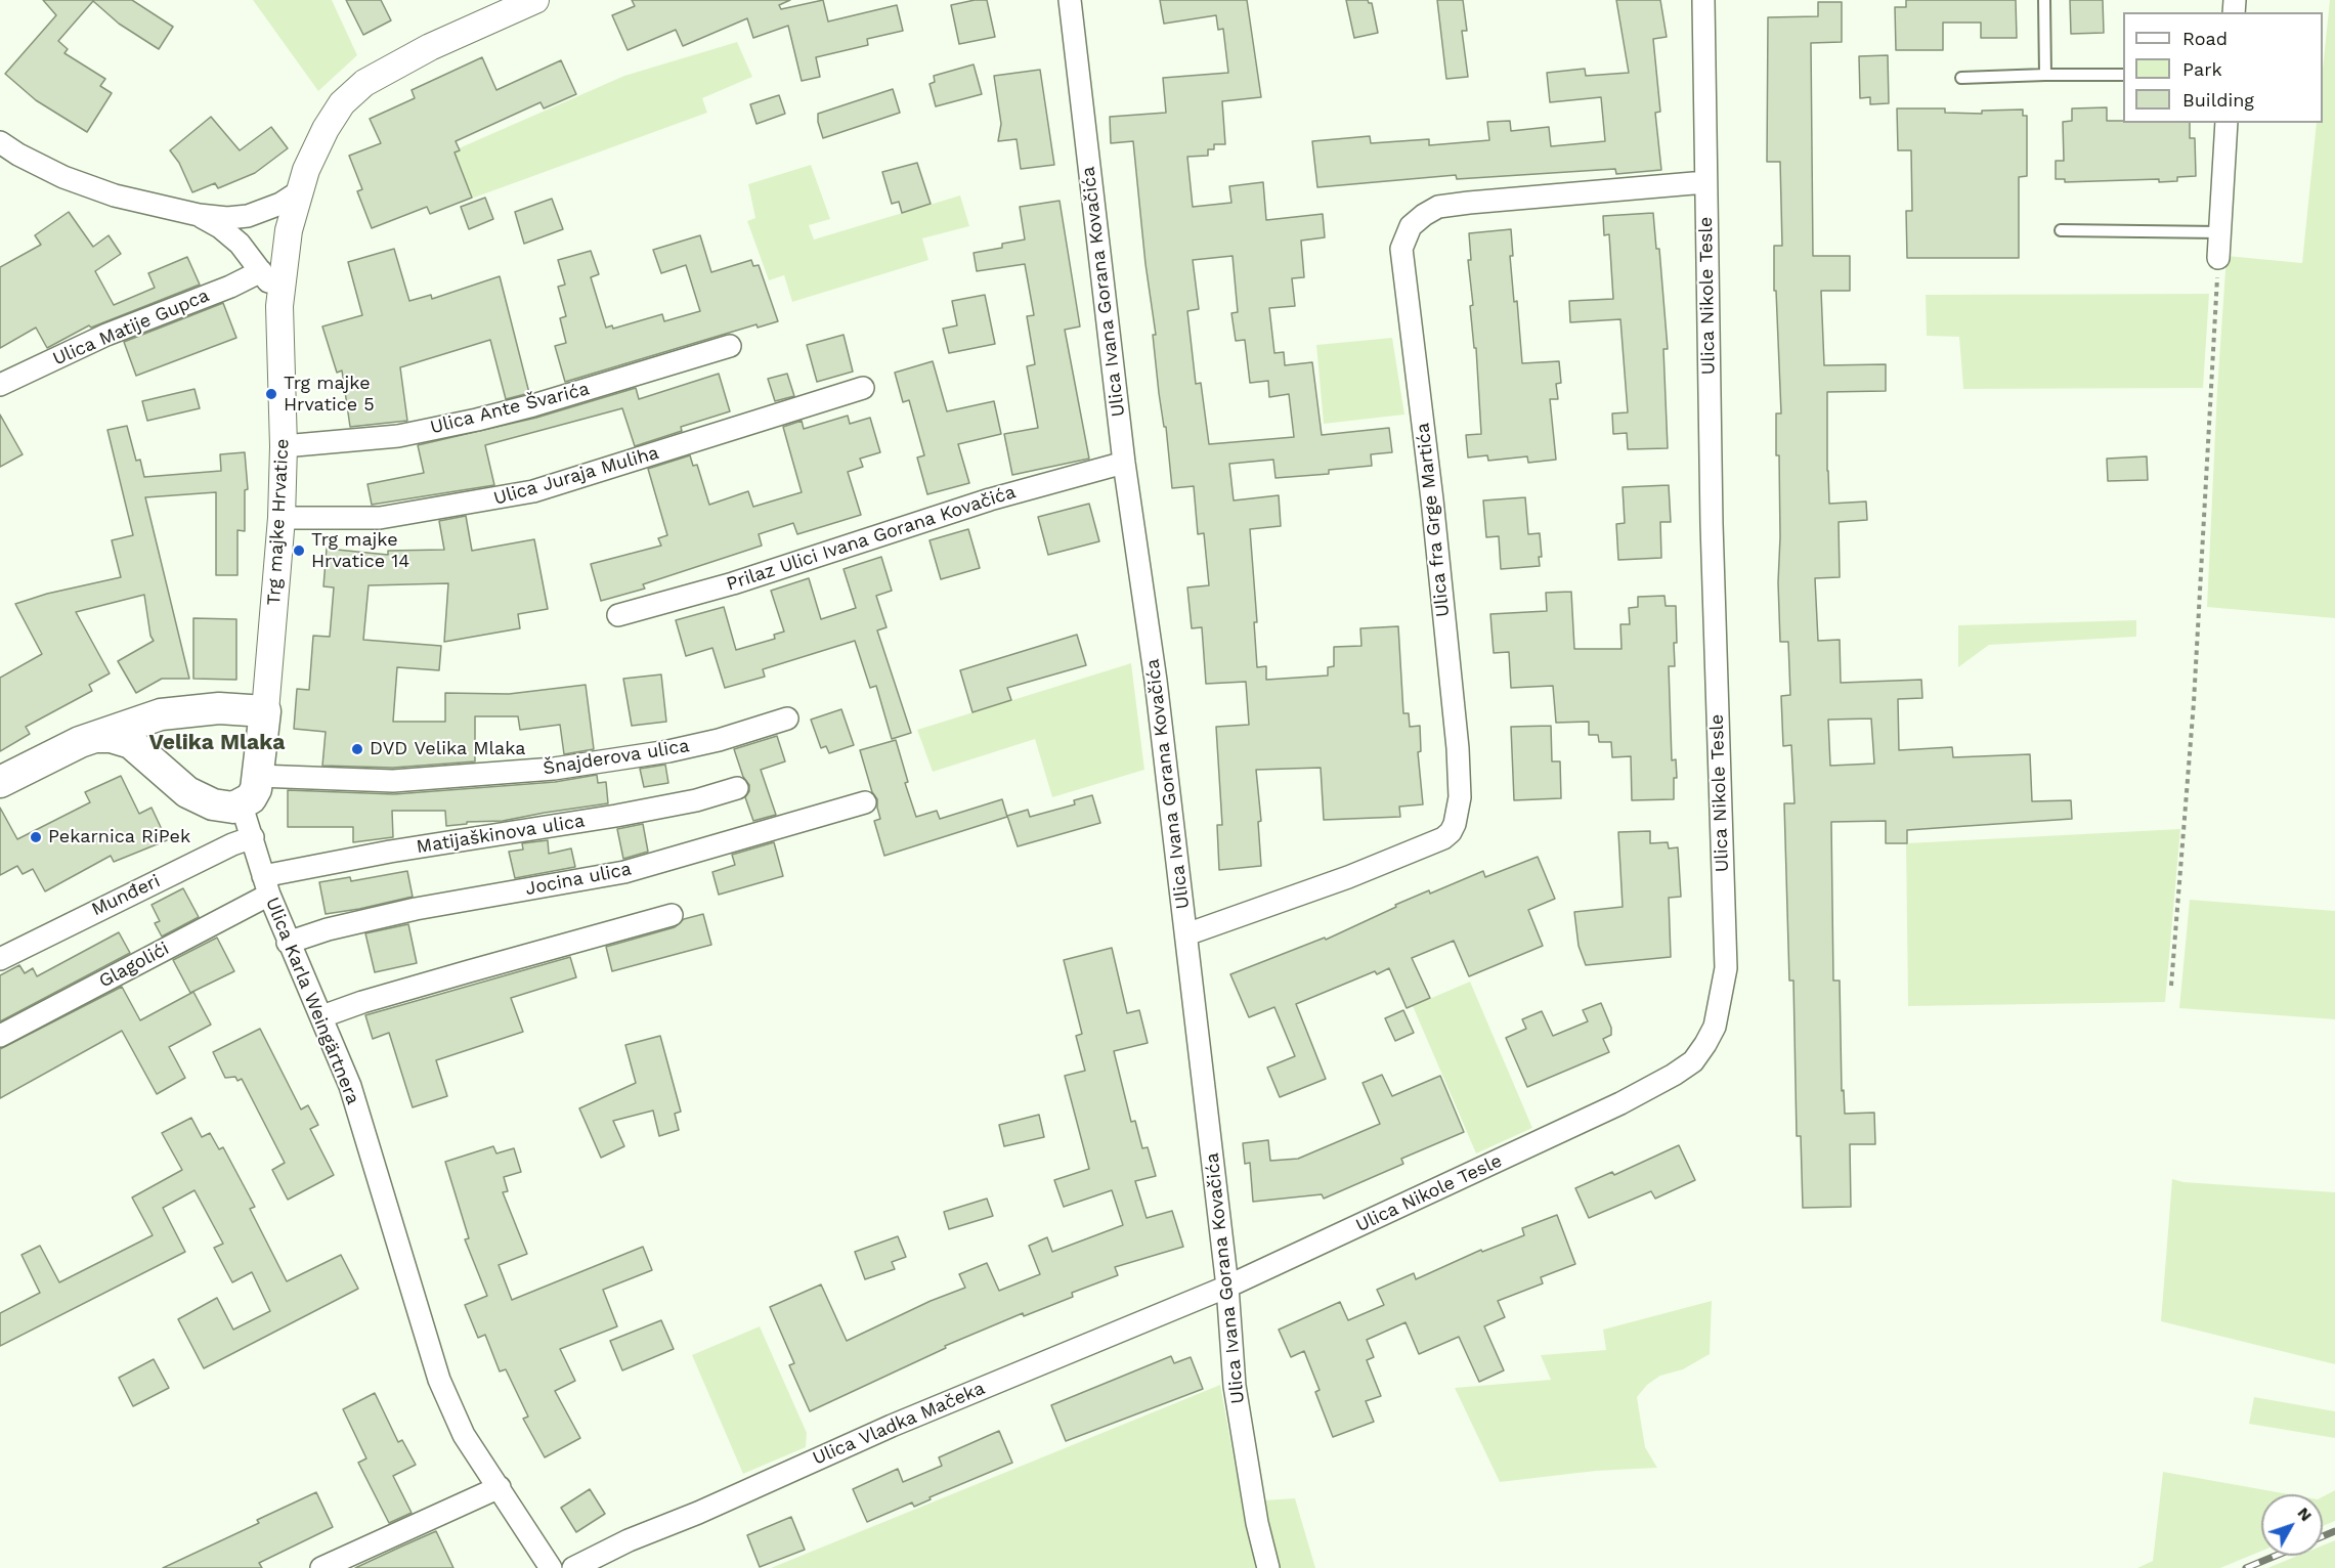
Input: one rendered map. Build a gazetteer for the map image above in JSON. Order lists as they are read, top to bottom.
{
  "streets": {
    "main road": ["Trg majke Hrvatice"],
    "street": [
      "Ulica Ivana Gorana Kovačića",
      "Ulica Nikole Tesle",
      "Ulica Matije Gupca",
      "Ulica Ante Švarića",
      "Ulica Juraja Muliha",
      "Ulica fra Grge Martića",
      "Prilaz Ulici Ivana Gorana Kovačića",
      "Šnajderova ulica",
      "Matijaškinova ulica",
      "Jocina ulica",
      "Munđeri",
      "Glagolići",
      "Ulica Karla Weingärtnera",
      "Ulica Vladka Mačeka"
    ]
  },
  "crossings": [
    ["Ulica Ivana Gorana Kovačića", "Ulica Nikole Tesle"],
    ["Ulica Ivana Gorana Kovačića", "Ulica fra Grge Martića"],
    ["Ulica Ivana Gorana Kovačića", "Prilaz Ulici Ivana Gorana Kovačića"],
    ["Ulica Ivana Gorana Kovačića", "Ulica Vladka Mačeka"],
    ["Ulica Nikole Tesle", "Ulica fra Grge Martića"],
    ["Ulica Nikole Tesle", "Ulica Vladka Mačeka"],
    ["Ulica Ante Švarića", "Trg majke Hrvatice"],
    ["Ulica Juraja Muliha", "Trg majke Hrvatice"],
    ["Trg majke Hrvatice", "Šnajderova ulica"],
    ["Trg majke Hrvatice", "Ulica Karla Weingärtnera"],
    ["Matijaškinova ulica", "Glagolići"],
    ["Matijaškinova ulica", "Ulica Karla Weingärtnera"],
    ["Jocina ulica", "Ulica Karla Weingärtnera"],
    ["Munđeri", "Ulica Karla Weingärtnera"],
    ["Glagolići", "Ulica Karla Weingärtnera"]
  ],
  "districts": ["Velika Mlaka"],
  "places": [
    "Trg majke Hrvatice 5",
    "Trg majke Hrvatice 14",
    "DVD Velika Mlaka",
    "Pekarnica RiPek"
  ],
  "legend": ["Road", "Park", "Building"],
  "north": "top right"
}
